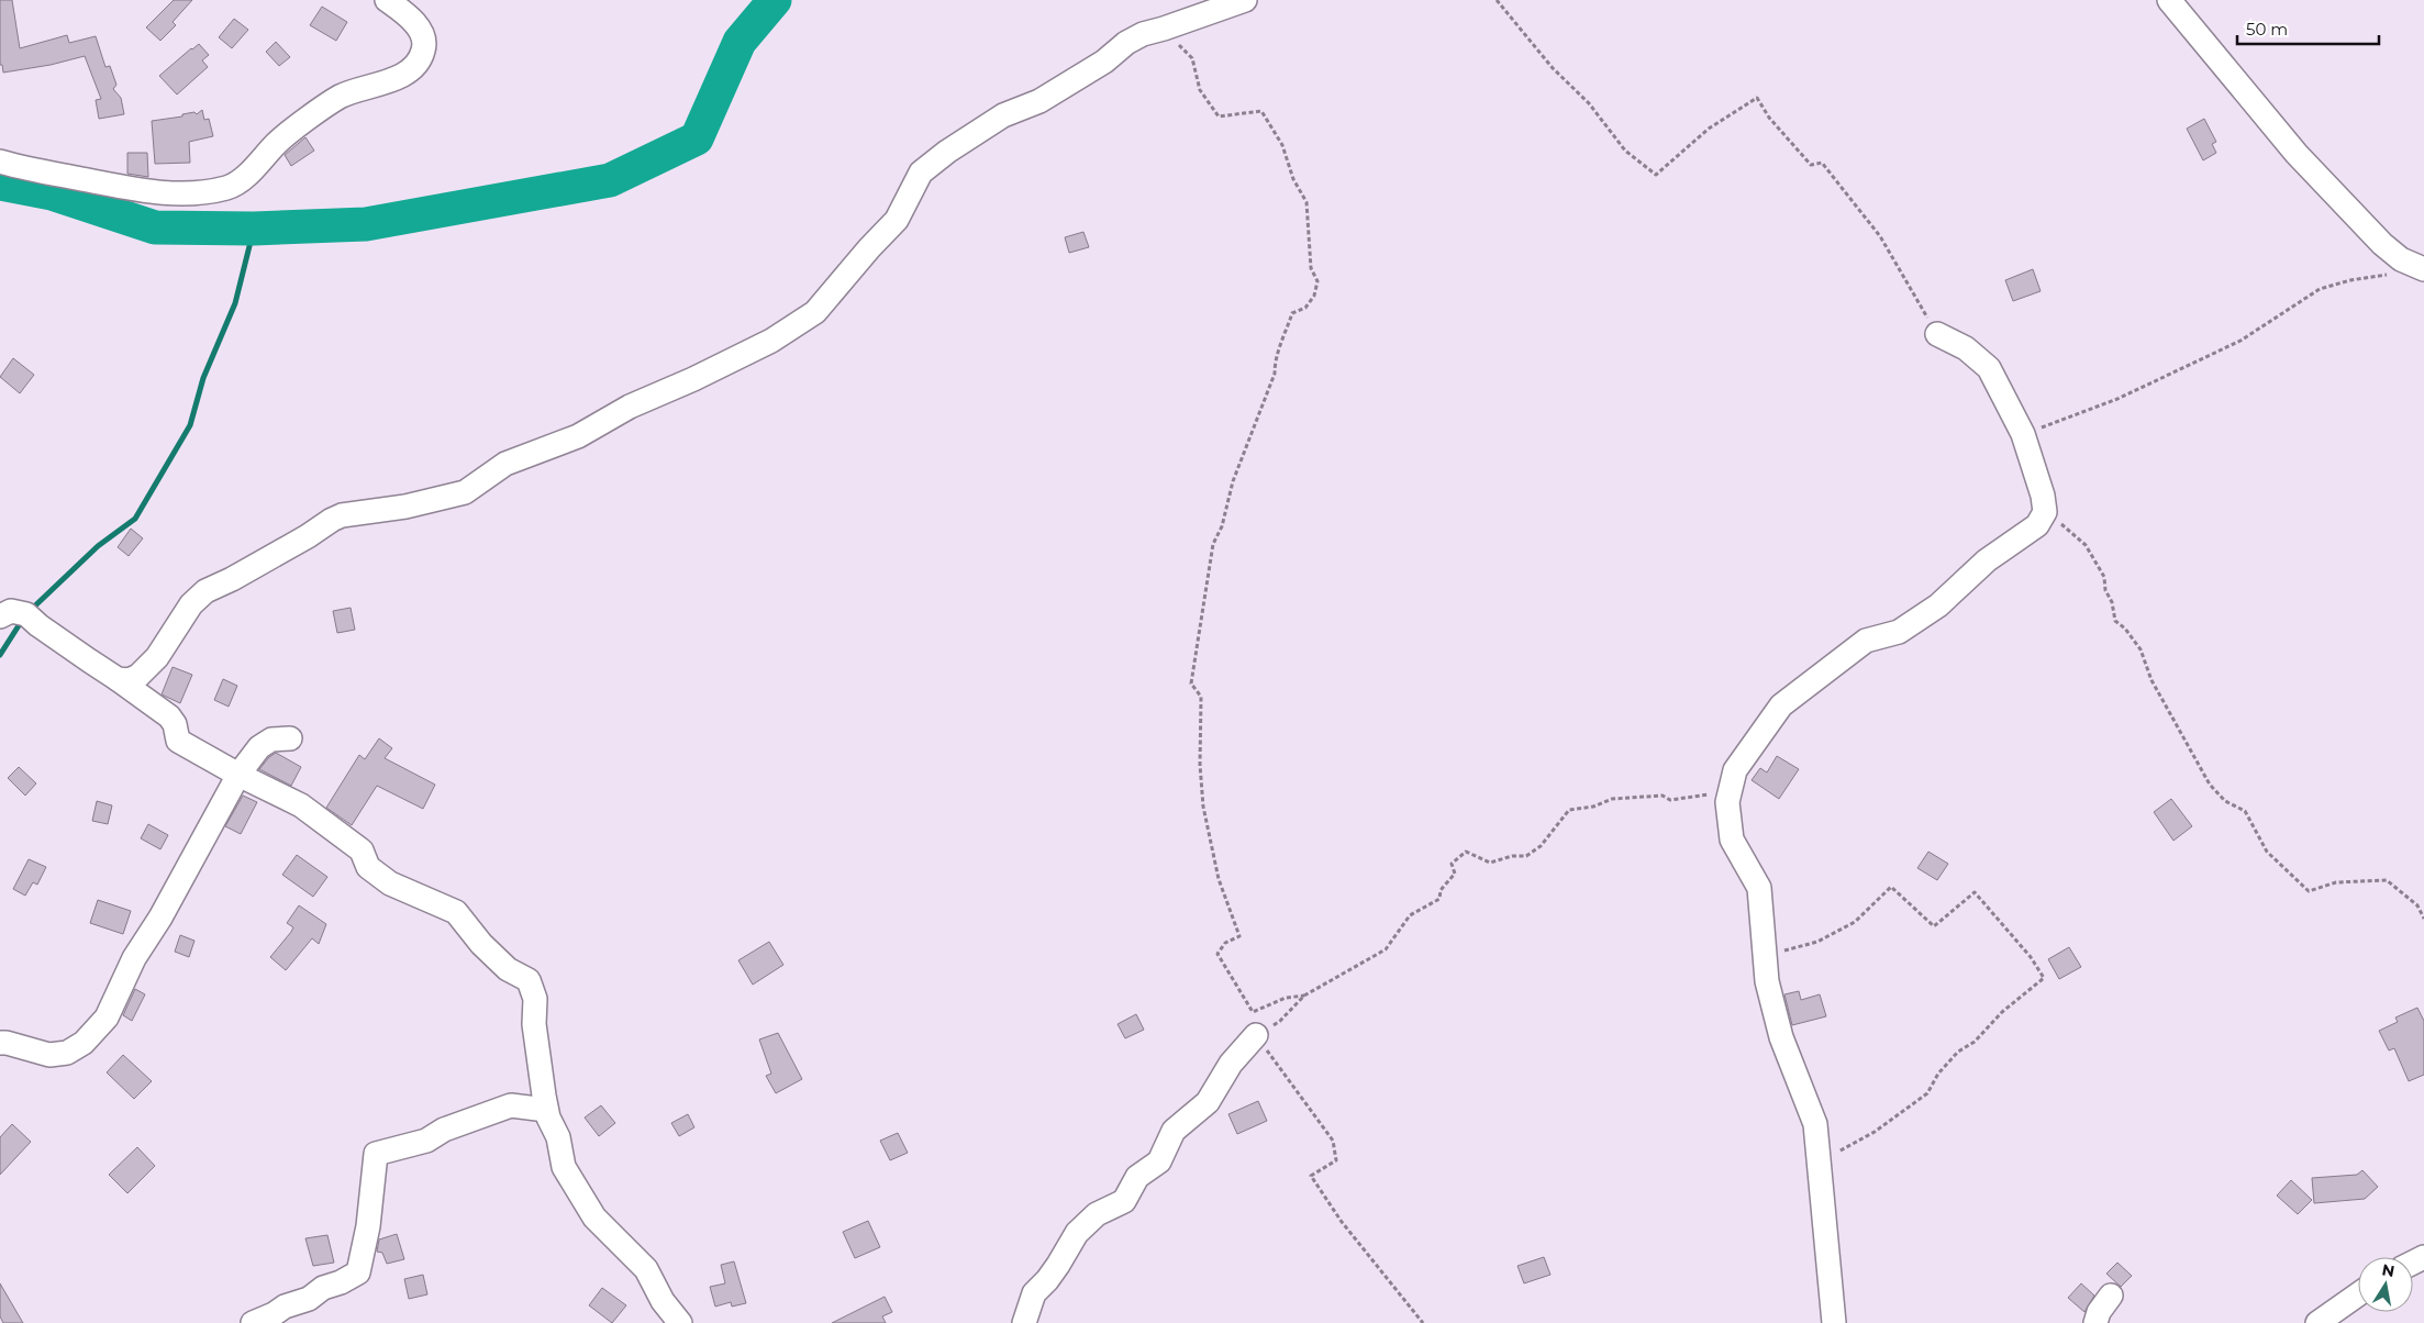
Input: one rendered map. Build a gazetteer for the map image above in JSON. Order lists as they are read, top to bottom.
{
  "scale_bar": "50 m",
  "north": "top"
}
